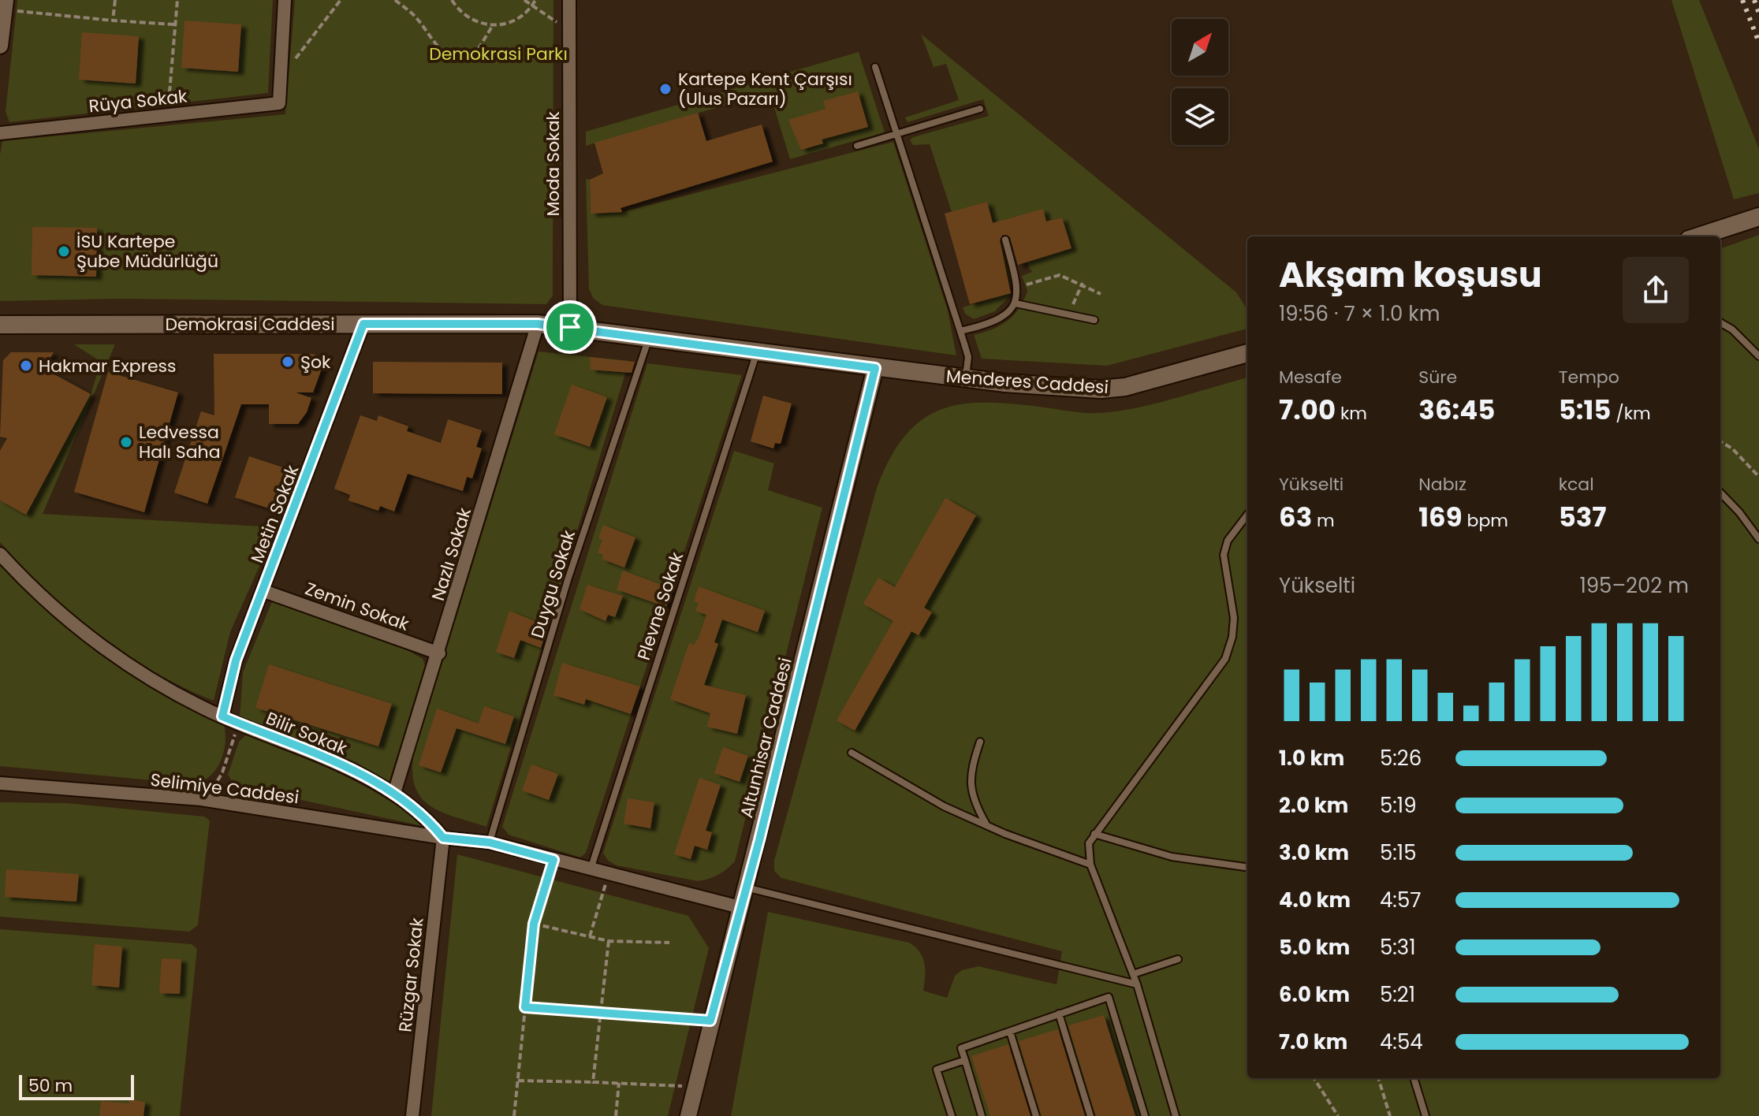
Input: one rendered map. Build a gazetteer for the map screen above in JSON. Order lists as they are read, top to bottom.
{
  "streets": {
    "main road": ["Demokrasi Caddesi", "Menderes Caddesi"],
    "street": [
      "Rüya Sokak",
      "Moda Sokak",
      "Metin Sokak",
      "Nazlı Sokak",
      "Zemin Sokak",
      "Bilir Sokak",
      "Altunhisar Caddesi",
      "Selimiye Caddesi",
      "Rüzgar Sokak"
    ],
    "lane": ["Duygu Sokak", "Plevne Sokak"]
  },
  "crossings": [
    ["Moda Sokak", "Demokrasi Caddesi"],
    ["Demokrasi Caddesi", "Menderes Caddesi"],
    ["Demokrasi Caddesi", "Metin Sokak"],
    ["Demokrasi Caddesi", "Nazlı Sokak"],
    ["Demokrasi Caddesi", "Duygu Sokak"],
    ["Demokrasi Caddesi", "Plevne Sokak"],
    ["Demokrasi Caddesi", "Altunhisar Caddesi"],
    ["Menderes Caddesi", "Altunhisar Caddesi"],
    ["Metin Sokak", "Zemin Sokak"],
    ["Metin Sokak", "Bilir Sokak"],
    ["Nazlı Sokak", "Zemin Sokak"],
    ["Nazlı Sokak", "Bilir Sokak"],
    ["Bilir Sokak", "Selimiye Caddesi"],
    ["Bilir Sokak", "Rüzgar Sokak"],
    ["Selimiye Caddesi", "Rüzgar Sokak"]
  ],
  "parks": ["Demokrasi Parkı"],
  "places": [
    "Kartepe Kent Çarşısı (Ulus Pazarı)",
    "İSU Kartepe Şube Müdürlüğü",
    "Şok",
    "Hakmar Express",
    "Ledvessa Halı Saha"
  ],
  "scale_bar": "50 m",
  "north": "top right",
  "page": {
    "heading": ["Akşam koşusu", "19:56 · 7 × 1.0 km"],
    "stats": [
      ["Mesafe", "7.00 km"],
      ["Süre", "36:45"],
      ["Tempo", "5:15 /km"],
      ["Yükselti", "63 m"],
      ["Nabız", "169 bpm"],
      ["kcal", "537"]
    ],
    "chart": ["Yükselti", "195–202 m"],
    "list": [
      {
        "name": "1.0 km",
        "note": "5:26"
      },
      {
        "name": "2.0 km",
        "note": "5:19"
      },
      {
        "name": "3.0 km",
        "note": "5:15"
      },
      {
        "name": "4.0 km",
        "note": "4:57"
      },
      {
        "name": "5.0 km",
        "note": "5:31"
      },
      {
        "name": "6.0 km",
        "note": "5:21"
      },
      {
        "name": "7.0 km",
        "note": "4:54"
      }
    ],
    "scale": "50 m"
  }
}
